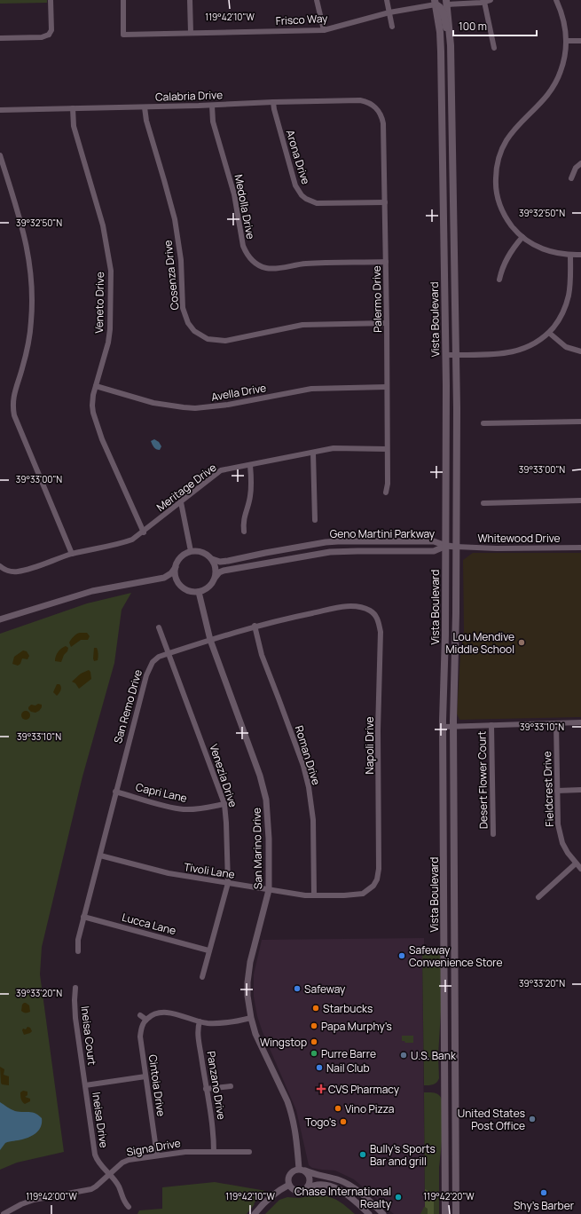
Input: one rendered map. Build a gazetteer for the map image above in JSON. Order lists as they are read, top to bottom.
{
  "streets": {
    "main road": ["Vista Boulevard"],
    "street": [
      "Frisco Way",
      "Calabria Drive",
      "Arona Drive",
      "Medolla Drive",
      "Cosenza Drive",
      "Palermo Drive",
      "Veneto Drive",
      "Avella Drive",
      "Meritage Drive",
      "Geno Martini Parkway",
      "Whitewood Drive",
      "San Remo Drive",
      "Napoli Drive",
      "Roman Drive",
      "Venezia Drive",
      "Desert Flower Court",
      "Fieldcrest Drive",
      "Capri Lane",
      "San Marino Drive",
      "Tivoli Lane",
      "Lucca Lane",
      "Ineisa Court",
      "Cintoia Drive",
      "Panzano Drive",
      "Ineisa Drive",
      "Signa Drive"
    ]
  },
  "crossings": [
    ["Frisco Way", "Vista Boulevard"],
    ["Calabria Drive", "Arona Drive"],
    ["Calabria Drive", "Medolla Drive"],
    ["Calabria Drive", "Cosenza Drive"],
    ["Calabria Drive", "Palermo Drive"],
    ["Calabria Drive", "Veneto Drive"],
    ["Arona Drive", "Palermo Drive"],
    ["Medolla Drive", "Palermo Drive"],
    ["Cosenza Drive", "Palermo Drive"],
    ["Palermo Drive", "Avella Drive"],
    ["Palermo Drive", "Meritage Drive"],
    ["Veneto Drive", "Avella Drive"],
    ["Veneto Drive", "Meritage Drive"],
    ["Vista Boulevard", "Geno Martini Parkway"],
    ["Vista Boulevard", "Whitewood Drive"],
    ["Geno Martini Parkway", "San Marino Drive"],
    ["San Remo Drive", "Napoli Drive"],
    ["San Remo Drive", "Roman Drive"],
    ["San Remo Drive", "Venezia Drive"],
    ["San Remo Drive", "Capri Lane"],
    ["San Remo Drive", "San Marino Drive"],
    ["San Remo Drive", "Tivoli Lane"],
    ["San Remo Drive", "Lucca Lane"],
    ["Napoli Drive", "Tivoli Lane"],
    ["Roman Drive", "Tivoli Lane"],
    ["Venezia Drive", "Capri Lane"],
    ["Venezia Drive", "Tivoli Lane"],
    ["Venezia Drive", "Lucca Lane"],
    ["San Marino Drive", "Tivoli Lane"],
    ["Ineisa Court", "Ineisa Drive"],
    ["Cintoia Drive", "Signa Drive"],
    ["Panzano Drive", "Signa Drive"],
    ["Ineisa Drive", "Signa Drive"]
  ],
  "places": {
    "other": [
      "Lou Mendive Middle School",
      "Safeway Convenience Store",
      "Safeway",
      "Starbucks",
      "Papa Murphy's",
      "Wingstop",
      "Purre Barre",
      "U.S. Bank",
      "Nail Club",
      "Vino Pizza",
      "United States Post Office",
      "Togo's",
      "Bully's Sports Bar and grill",
      "Shy's Barber",
      "Chase International Realty"
    ],
    "health": ["CVS Pharmacy"]
  },
  "scale_bar": "100 m",
  "coordinates": [
    "119°42'10\"W",
    "39°32'50\"N",
    "39°33'00\"N",
    "39°33'10\"N",
    "39°33'20\"N",
    "119°42'00\"W",
    "119°42'20\"W"
  ]
}
